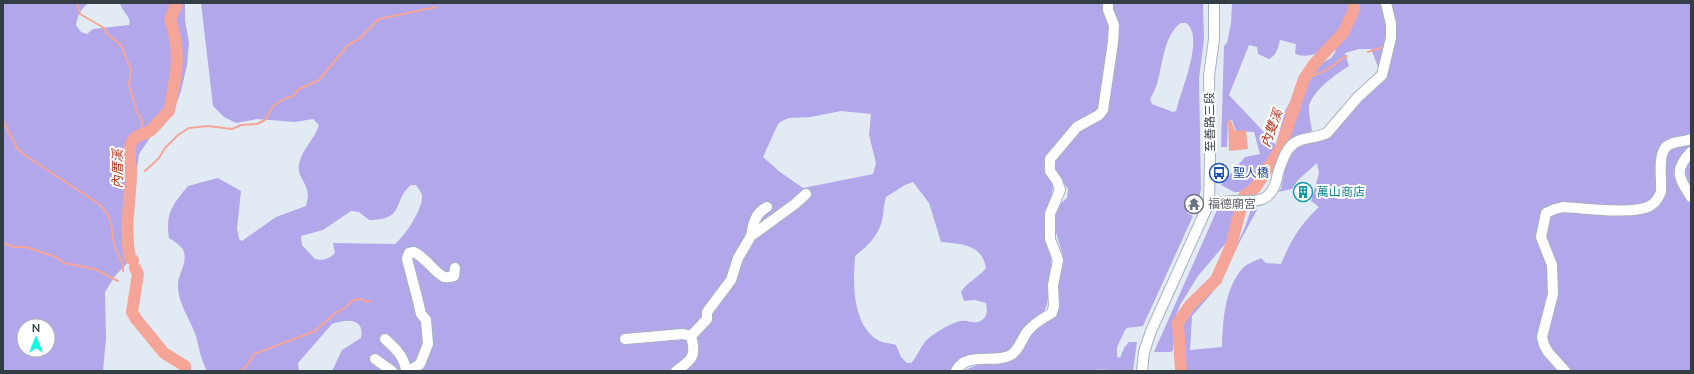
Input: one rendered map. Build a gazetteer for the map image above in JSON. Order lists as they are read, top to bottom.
{
  "streets": {
    "street": ["至善路三段"]
  },
  "water": ["內雙溪", "內厝溪"],
  "places": {
    "bus stop": ["聖人橋"],
    "building": ["萬山商店"],
    "temple": ["福德廟宮"]
  },
  "north": "top"
}
